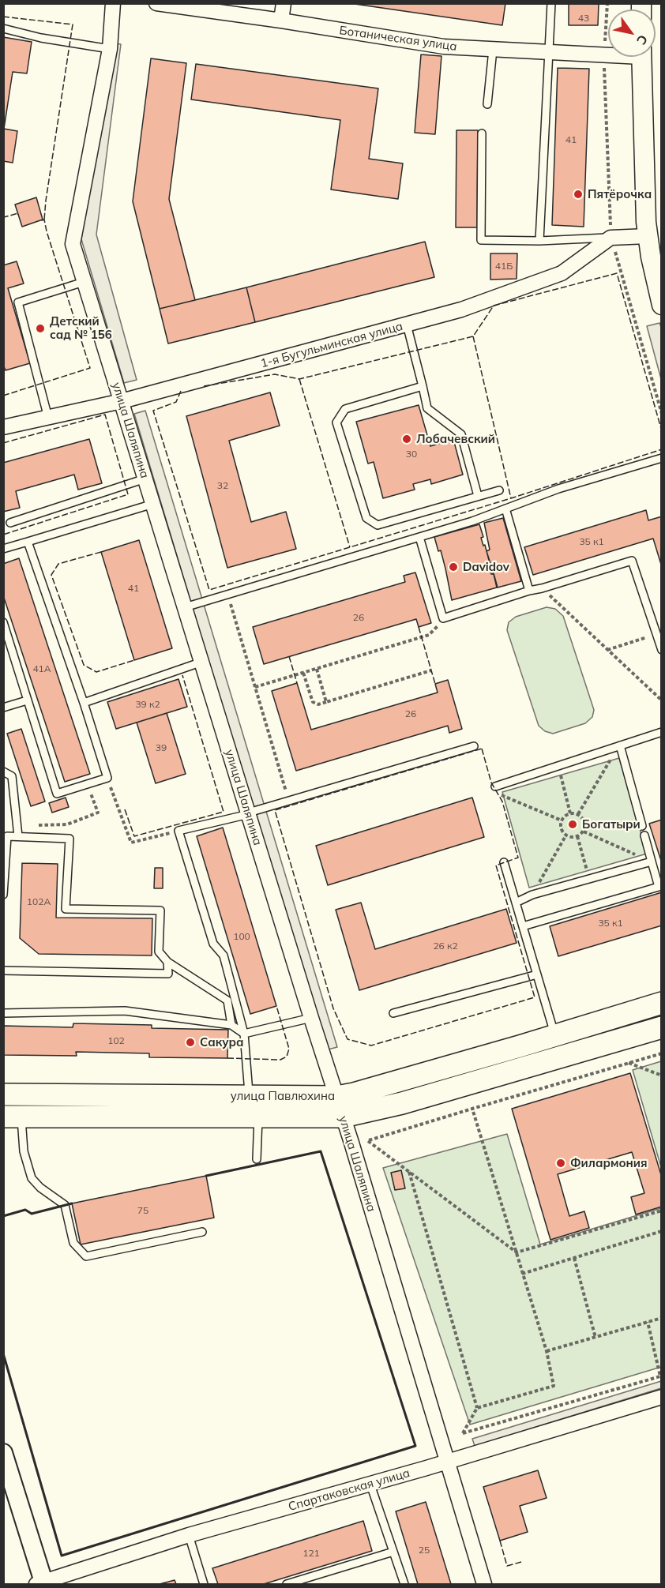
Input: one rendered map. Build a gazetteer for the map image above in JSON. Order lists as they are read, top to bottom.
{
  "streets": {
    "main road": ["улица Павлюхина"],
    "street": [
      "Ботаническая улица",
      "1-я Бугульминская улица",
      "улица Шаляпина",
      "Спартаковская улица"
    ]
  },
  "crossings": [
    ["1-я Бугульминская улица", "улица Шаляпина"],
    ["улица Шаляпина", "улица Павлюхина"],
    ["улица Шаляпина", "Спартаковская улица"]
  ],
  "places": [
    "Пятёрочка",
    "Детский сад № 156",
    "Лобачевский",
    "Davidov",
    "Богатыри",
    "Сакура",
    "Филармония"
  ],
  "house_numbers": [
    "43",
    "41",
    "41Б",
    "30",
    "32",
    "35 к1",
    "41",
    "26",
    "41А",
    "39 к2",
    "26",
    "39",
    "102А",
    "35 к1",
    "100",
    "26 к2",
    "102",
    "75",
    "25",
    "121"
  ],
  "north": "bottom right"
}
